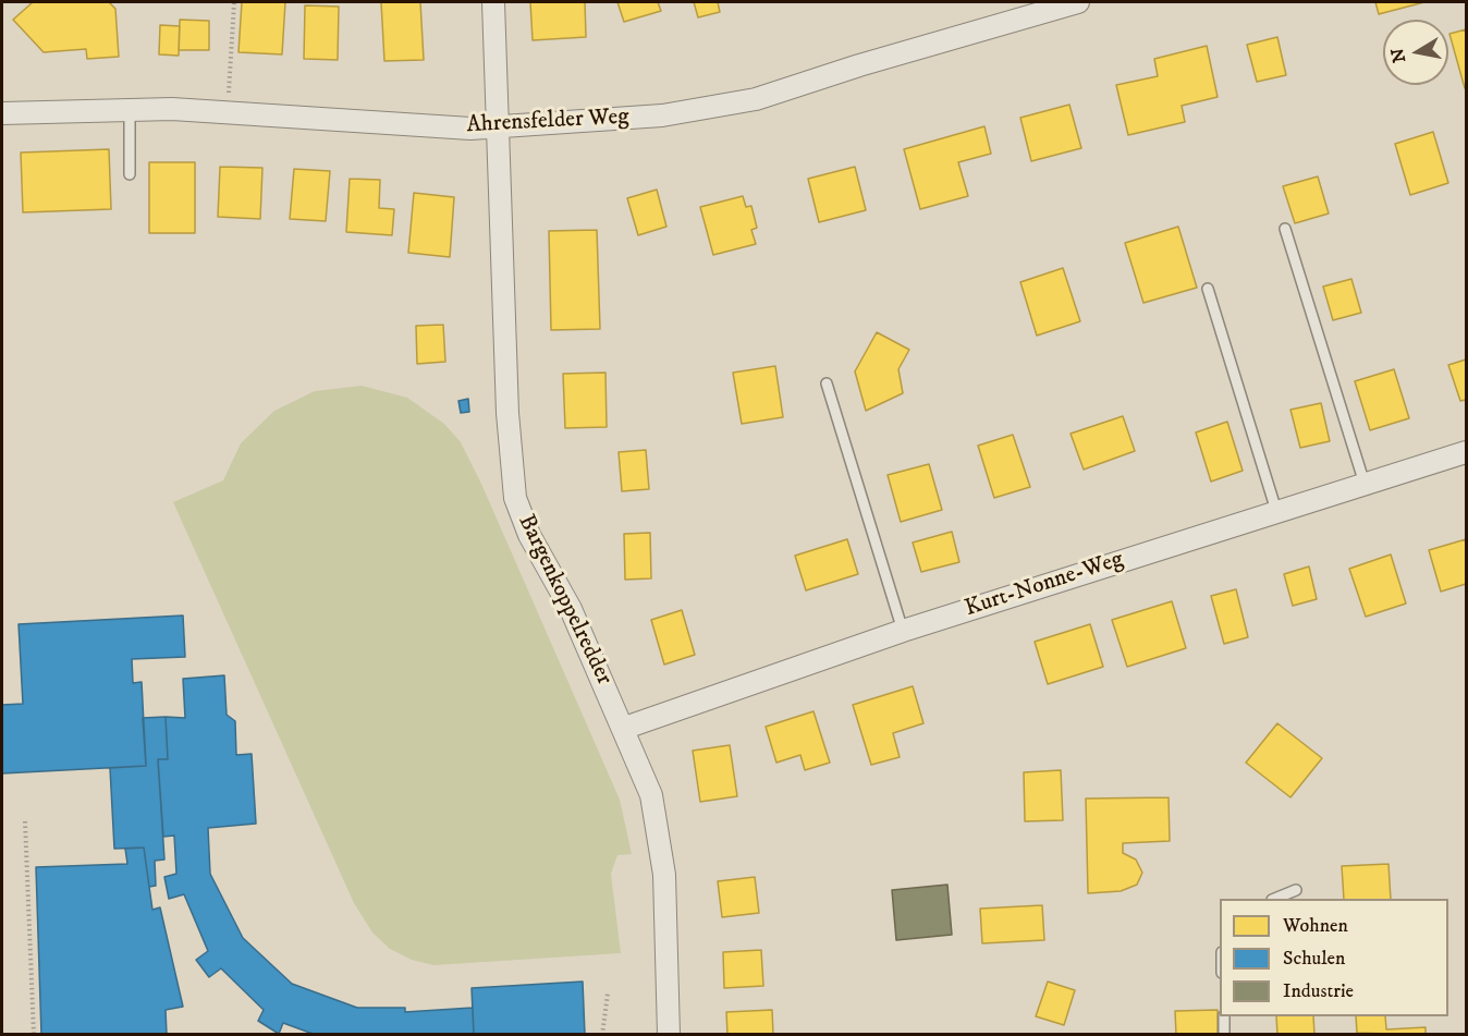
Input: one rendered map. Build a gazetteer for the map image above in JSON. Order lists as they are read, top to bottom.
{
  "streets": {
    "street": ["Ahrensfelder Weg", "Kurt-Nonne-Weg", "Bargenkoppelredder"]
  },
  "crossings": [
    ["Ahrensfelder Weg", "Bargenkoppelredder"],
    ["Kurt-Nonne-Weg", "Bargenkoppelredder"]
  ],
  "legend": ["Wohnen", "Schulen", "Industrie"],
  "north": "left"
}
